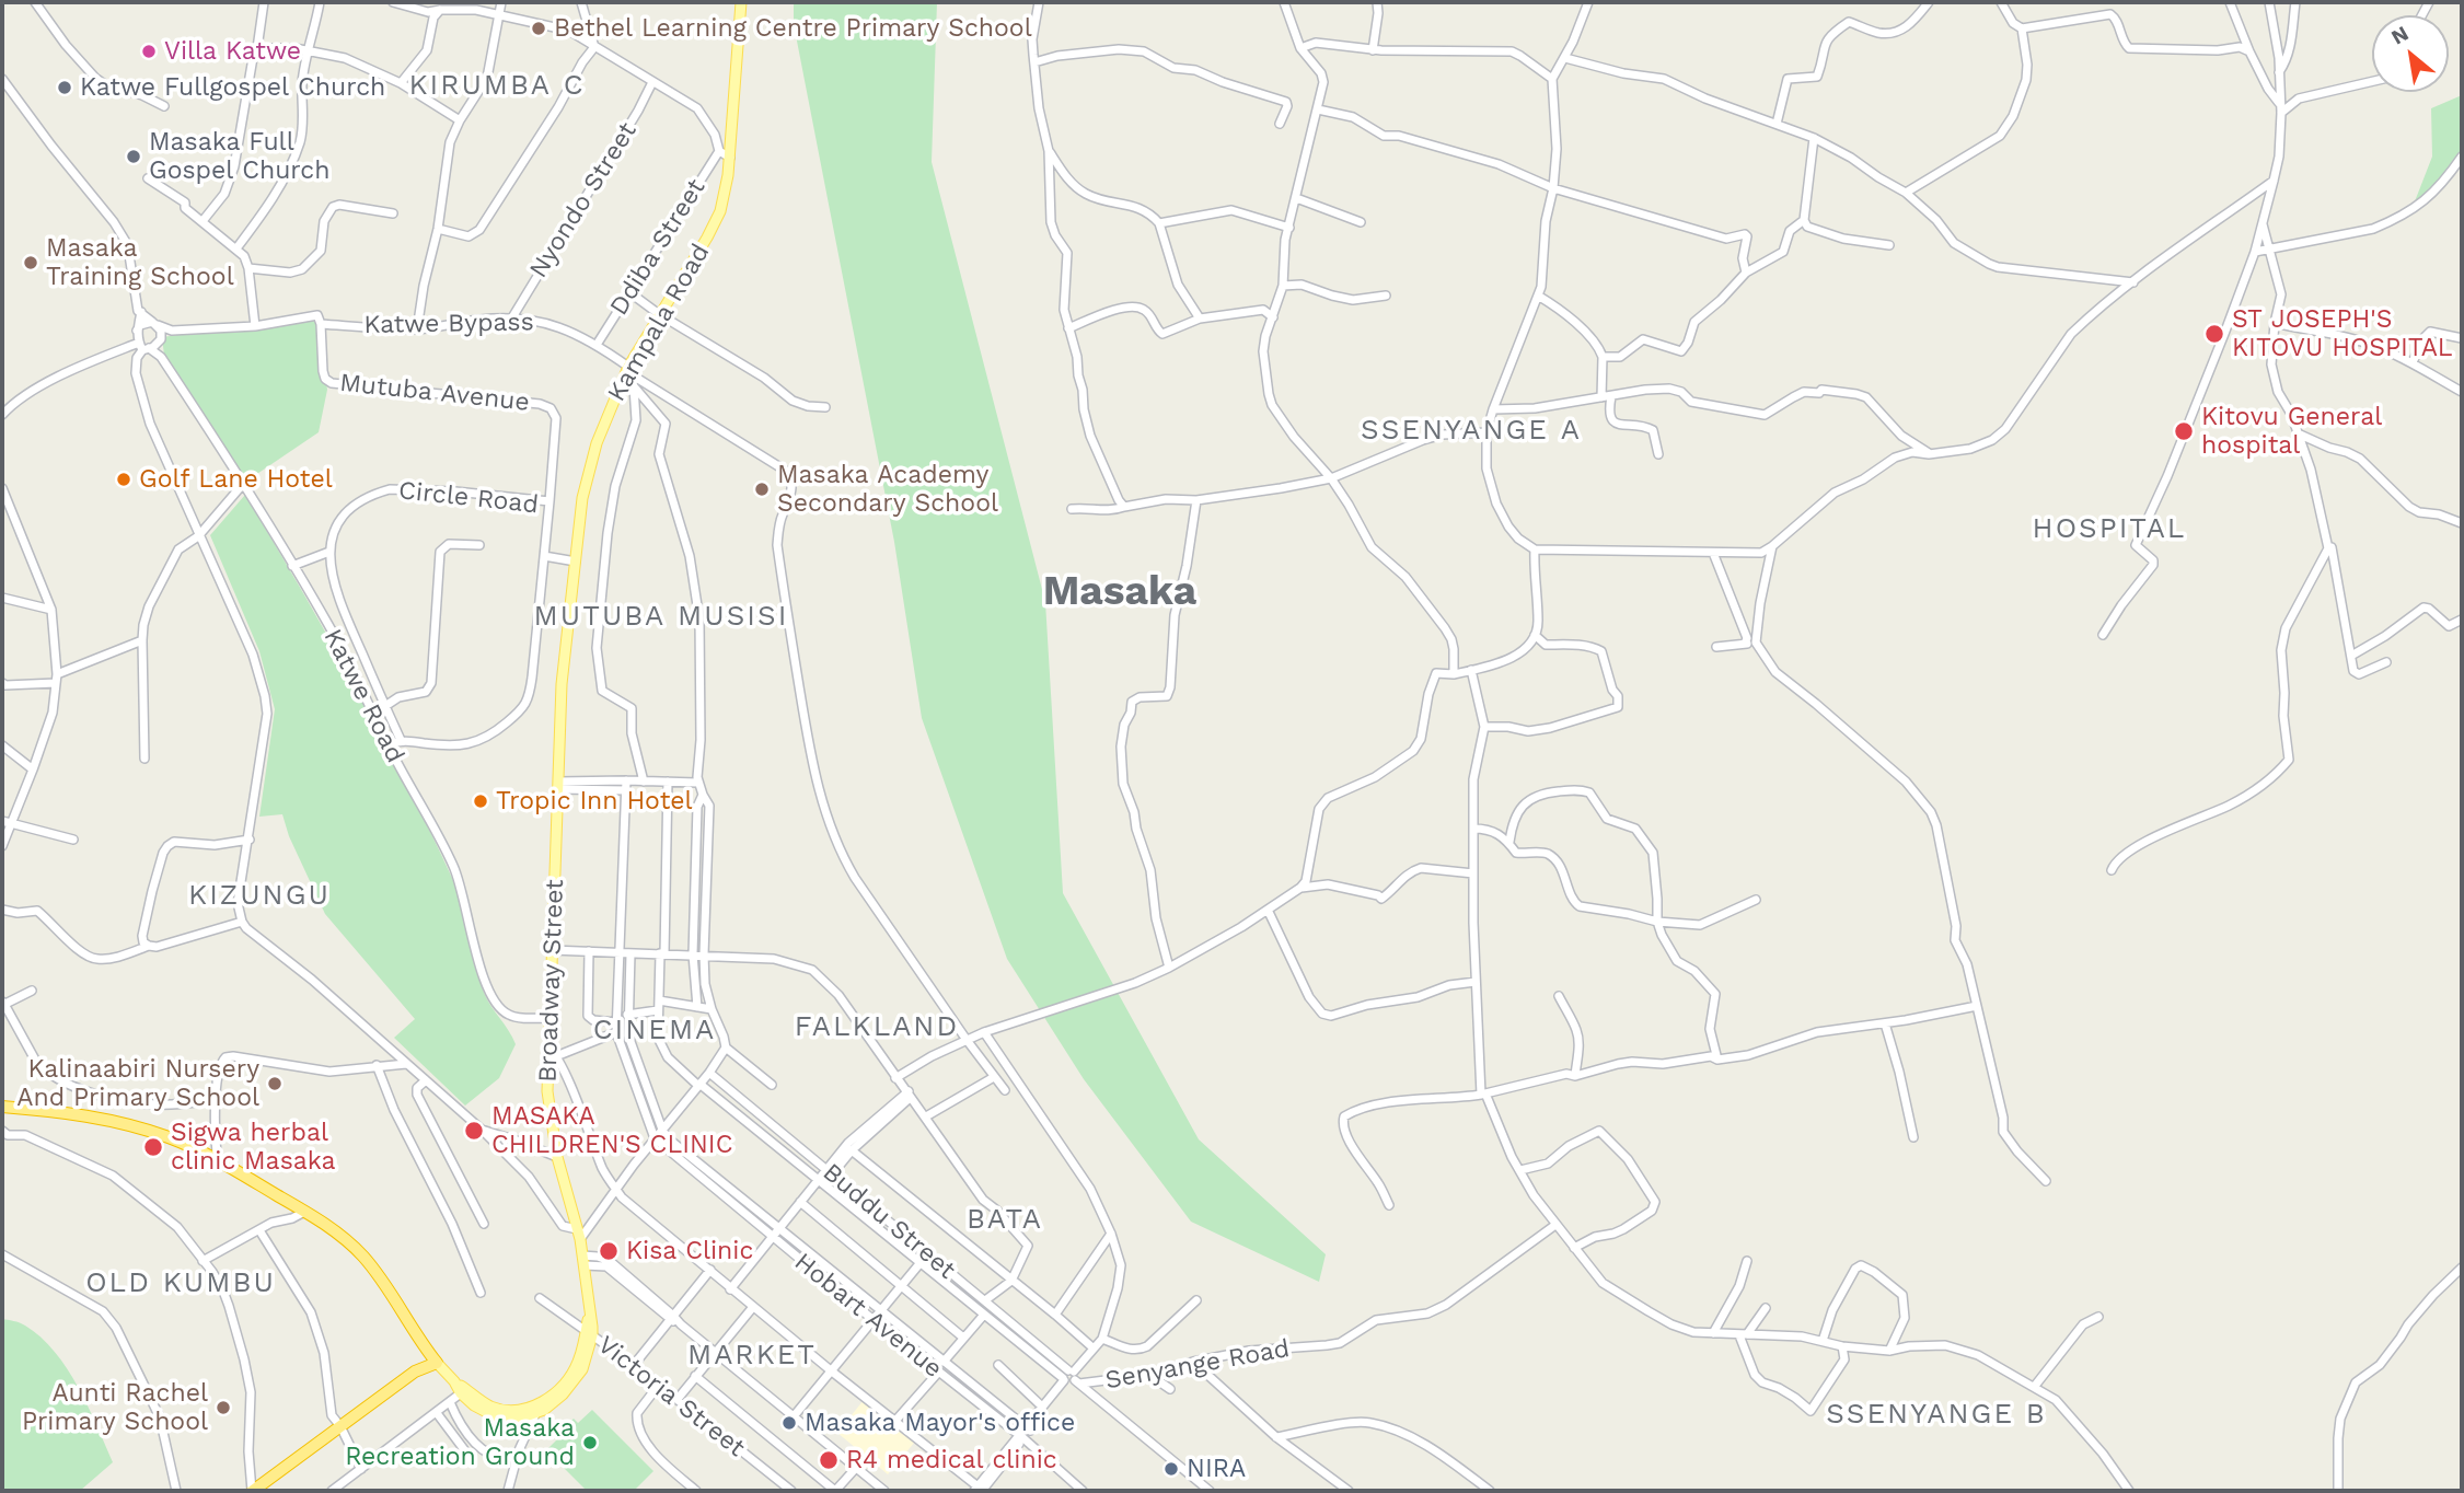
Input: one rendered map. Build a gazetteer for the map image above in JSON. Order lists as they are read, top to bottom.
{
  "streets": {
    "main road": ["Kampala Road", "Broadway Street"],
    "street": [
      "Nyondo Street",
      "Ddiba Street",
      "Katwe Bypass",
      "Mutuba Avenue",
      "Circle Road",
      "Katwe Road",
      "Buddu Street",
      "Hobart Avenue",
      "Senyange Road",
      "Victoria Street"
    ]
  },
  "crossings": [
    ["Nyondo Street", "Katwe Bypass"],
    ["Ddiba Street", "Katwe Bypass"],
    ["Kampala Road", "Katwe Bypass"],
    ["Kampala Road", "Broadway Street"],
    ["Katwe Bypass", "Mutuba Avenue"],
    ["Katwe Bypass", "Katwe Road"],
    ["Mutuba Avenue", "Circle Road"],
    ["Circle Road", "Katwe Road"],
    ["Katwe Road", "Broadway Street"],
    ["Broadway Street", "Victoria Street"],
    ["Buddu Street", "Senyange Road"]
  ],
  "districts": [
    "KIRUMBA C",
    "SSENYANGE A",
    "HOSPITAL",
    "Masaka",
    "MUTUBA MUSISI",
    "KIZUNGU",
    "FALKLAND",
    "CINEMA",
    "BATA",
    "OLD KUMBU",
    "MARKET",
    "SSENYANGE B"
  ],
  "places": [
    "Bethel Learning Centre Primary School",
    "Villa Katwe",
    "Katwe Fullgospel Church",
    "Masaka Full Gospel Church",
    "Masaka Training School",
    "ST JOSEPH'S KITOVU HOSPITAL",
    "Kitovu General hospital",
    "Golf Lane Hotel",
    "Masaka Academy Secondary School",
    "Tropic Inn Hotel",
    "Kalinaabiri Nursery And Primary School",
    "MASAKA CHILDREN'S CLINIC",
    "Sigwa herbal clinic Masaka",
    "Kisa Clinic",
    "Aunti Rachel Primary School",
    "Masaka Mayor's office",
    "Masaka Recreation Ground",
    "R4 medical clinic",
    "NIRA"
  ],
  "north": "top left"
}
